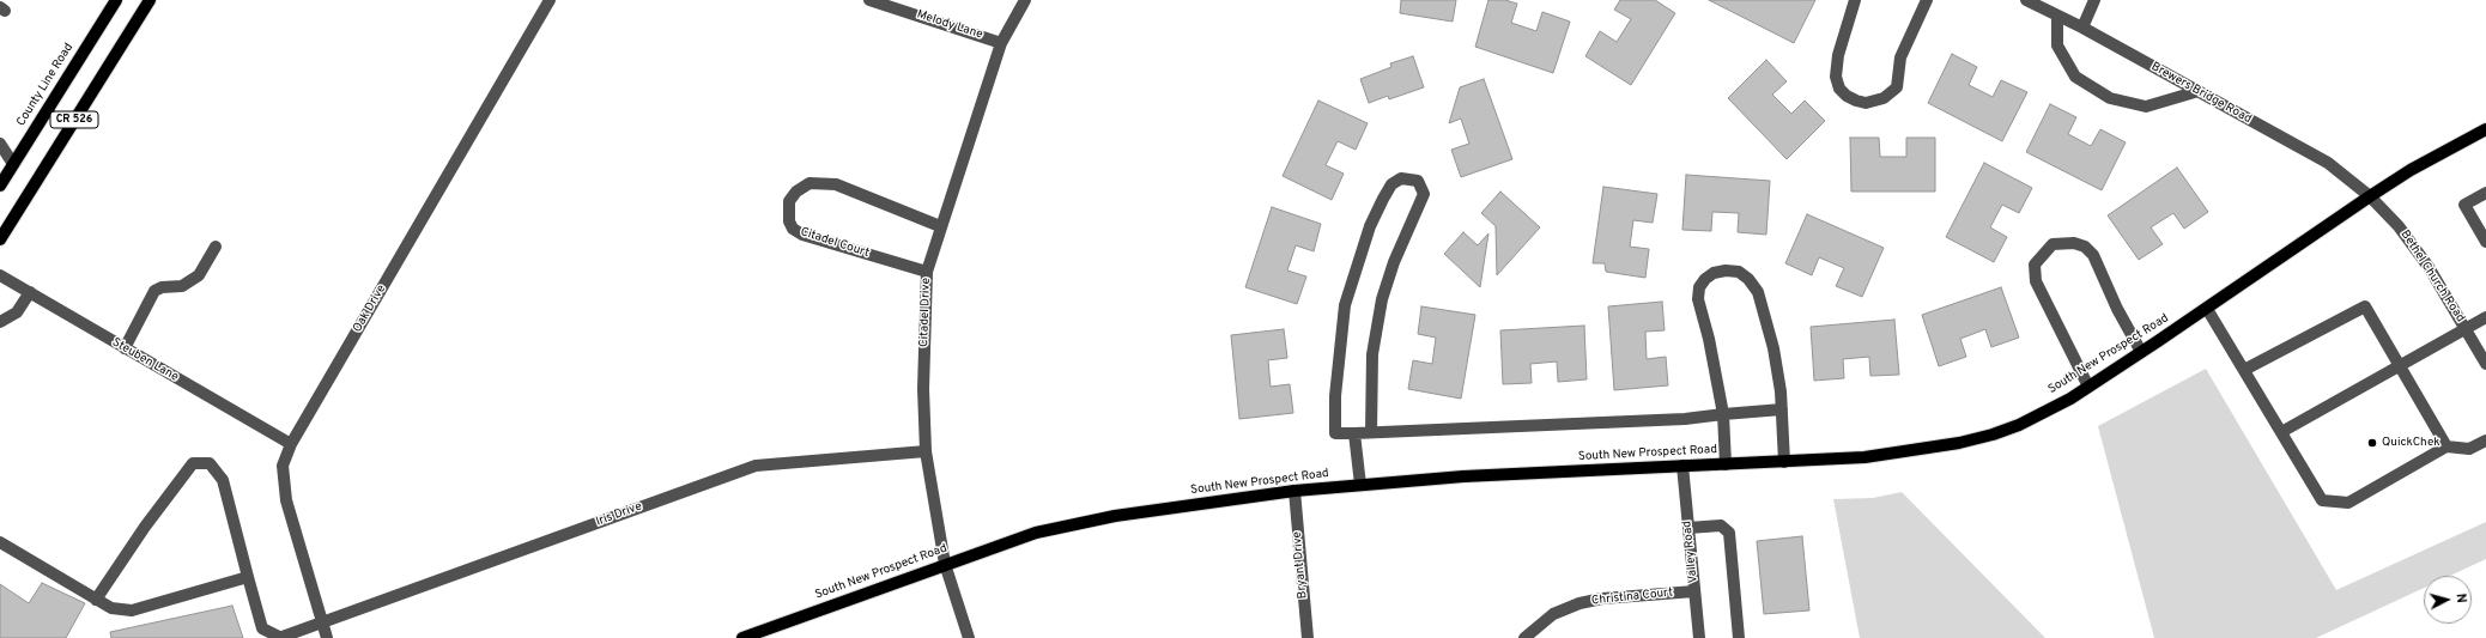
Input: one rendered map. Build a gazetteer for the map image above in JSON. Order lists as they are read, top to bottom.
{
  "streets": {
    "main road": ["County Line Road", "CR 526", "South New Prospect Road"],
    "street": [
      "Melody Lane",
      "Brewers Bridge Road",
      "Citadel Court",
      "Bethel Church Road",
      "Oak Drive",
      "Citadel Drive",
      "Steuben Lane",
      "Iris Drive",
      "Valley Road",
      "Bryant Drive",
      "Christina Court"
    ]
  },
  "crossings": [
    ["Melody Lane", "Citadel Drive"],
    ["Brewers Bridge Road", "Bethel Church Road"],
    ["Brewers Bridge Road", "South New Prospect Road"],
    ["Citadel Court", "Citadel Drive"],
    ["Bethel Church Road", "South New Prospect Road"],
    ["Oak Drive", "Steuben Lane"],
    ["Oak Drive", "Iris Drive"],
    ["Citadel Drive", "South New Prospect Road"],
    ["Citadel Drive", "Iris Drive"],
    ["South New Prospect Road", "Valley Road"],
    ["South New Prospect Road", "Bryant Drive"],
    ["Valley Road", "Christina Court"]
  ],
  "places": ["QuickChek"],
  "north": "right"
}
